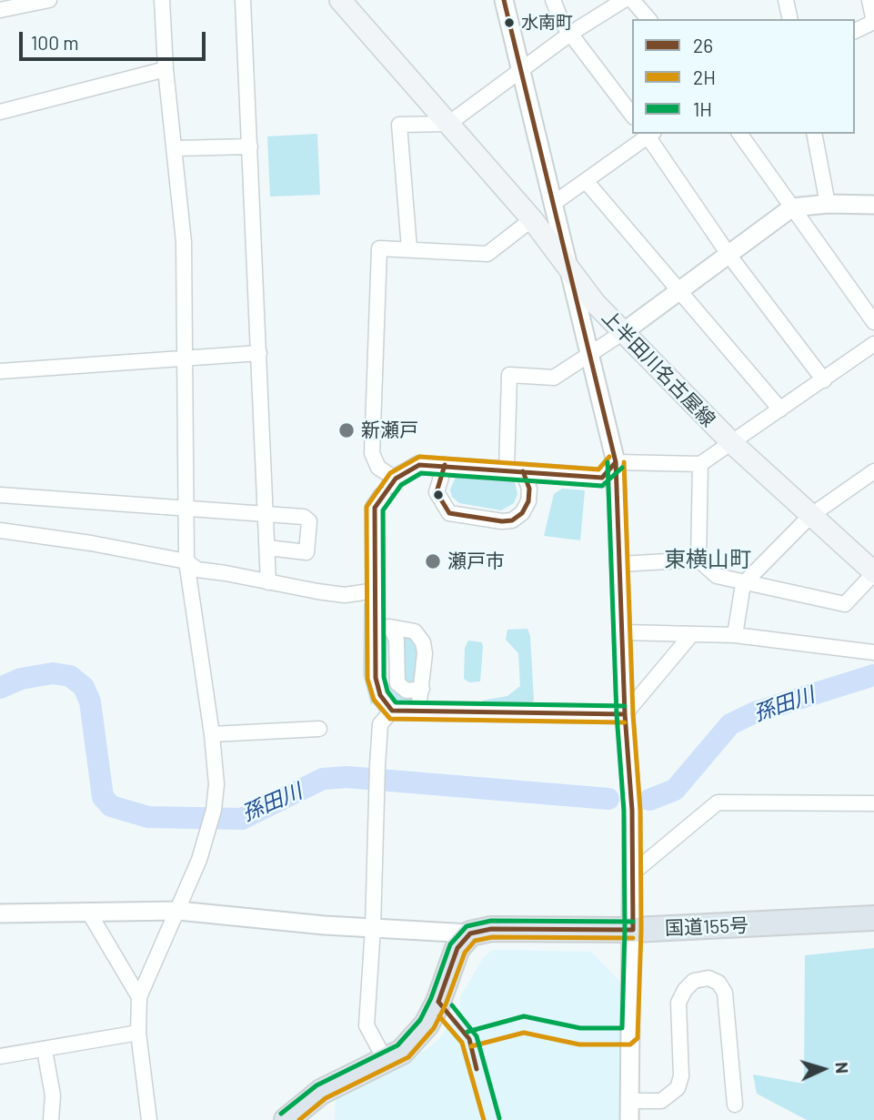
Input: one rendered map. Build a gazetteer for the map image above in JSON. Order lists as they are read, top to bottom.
{
  "streets": {
    "highway": ["国道155号"],
    "main road": ["上半田川名古屋線"]
  },
  "districts": ["東横山町"],
  "water": ["孫田川"],
  "places": ["水南町", "新瀬戸", "瀬戸市"],
  "lines": ["transit line 26", "transit line 2H", "transit line 1H"],
  "legend": ["26", "2H", "1H"],
  "scale_bar": "100 m",
  "north": "right"
}
